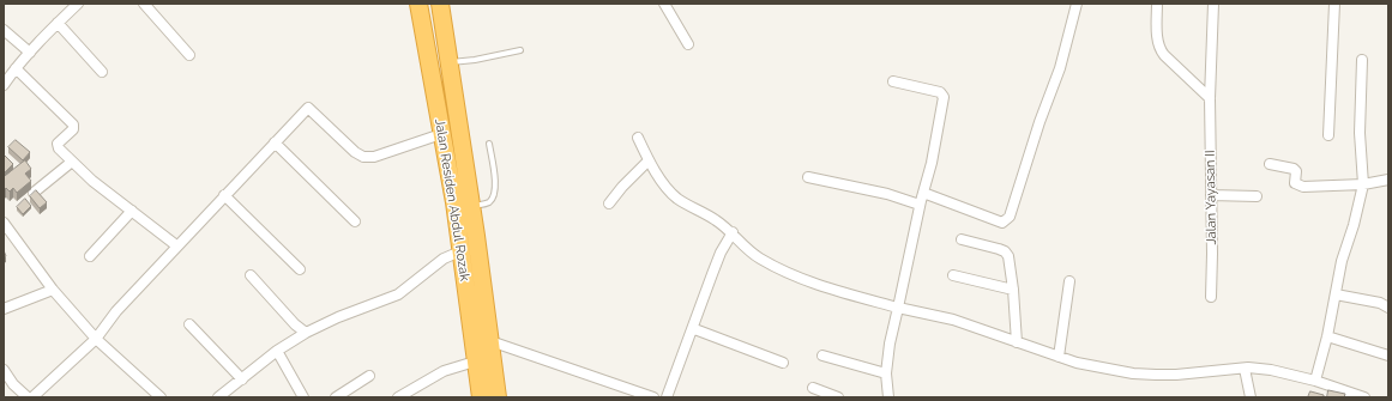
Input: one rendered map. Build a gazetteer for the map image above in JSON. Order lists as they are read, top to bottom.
{
  "streets": {
    "highway": ["Jalan Residen Abdul Rozak"],
    "street": ["Jalan Yayasan II"]
  }
}
